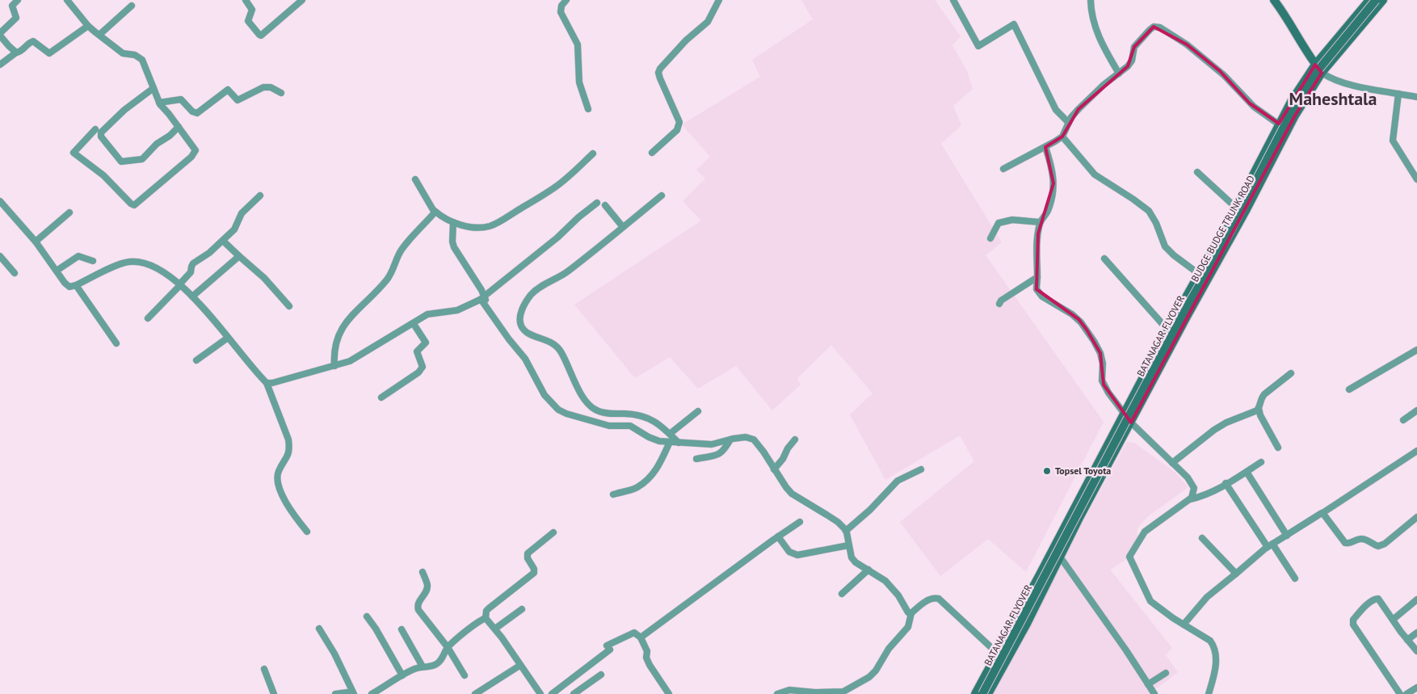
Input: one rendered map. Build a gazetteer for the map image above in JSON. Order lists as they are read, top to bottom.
{
  "streets": {
    "street": ["BUDGE BUDGE TRUNK ROAD", "BATANAGAR FLYOVER"]
  },
  "districts": ["Maheshtala"],
  "places": ["Topsel Toyota"]
}
